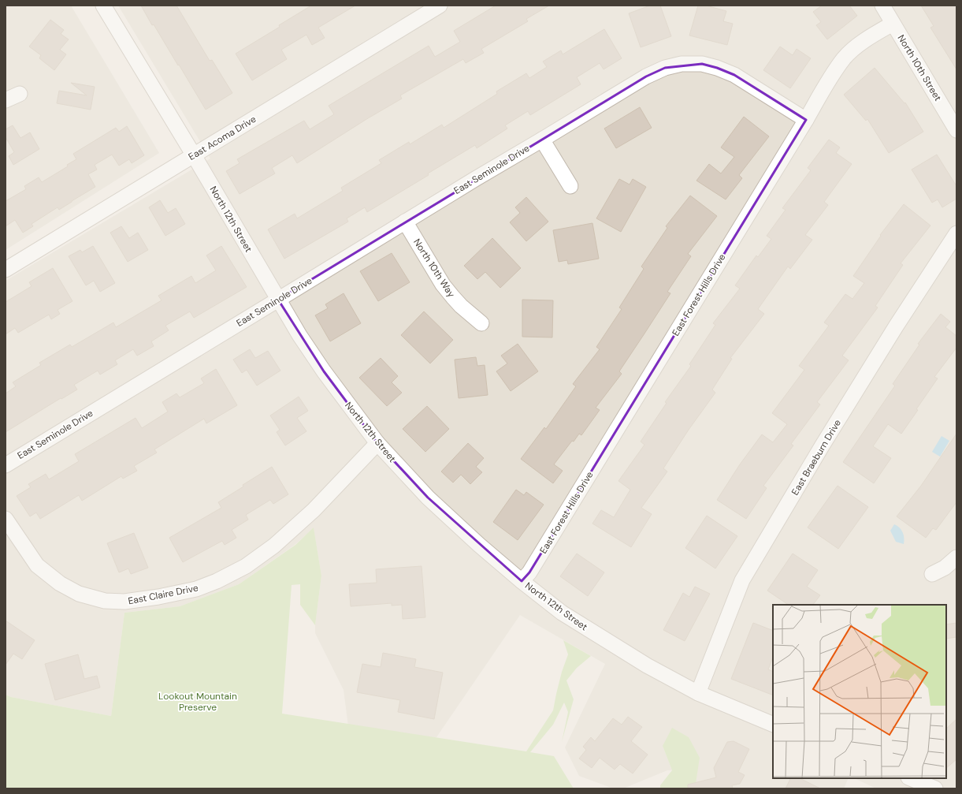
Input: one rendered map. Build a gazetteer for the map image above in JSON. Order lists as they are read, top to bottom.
{
  "streets": {
    "street": [
      "North 10th Street",
      "East Acoma Drive",
      "East Seminole Drive",
      "North 12th Street",
      "North 10th Way",
      "East Forest Hills Drive",
      "East Braeburn Drive",
      "East Claire Drive"
    ]
  },
  "crossings": [
    ["North 10th Street", "East Forest Hills Drive"],
    ["East Acoma Drive", "North 12th Street"],
    ["East Seminole Drive", "North 12th Street"],
    ["East Seminole Drive", "North 10th Way"],
    ["East Seminole Drive", "East Forest Hills Drive"],
    ["North 12th Street", "East Forest Hills Drive"],
    ["North 12th Street", "East Braeburn Drive"],
    ["North 12th Street", "East Claire Drive"]
  ],
  "parks": ["Lookout Mountain Preserve"]
}
